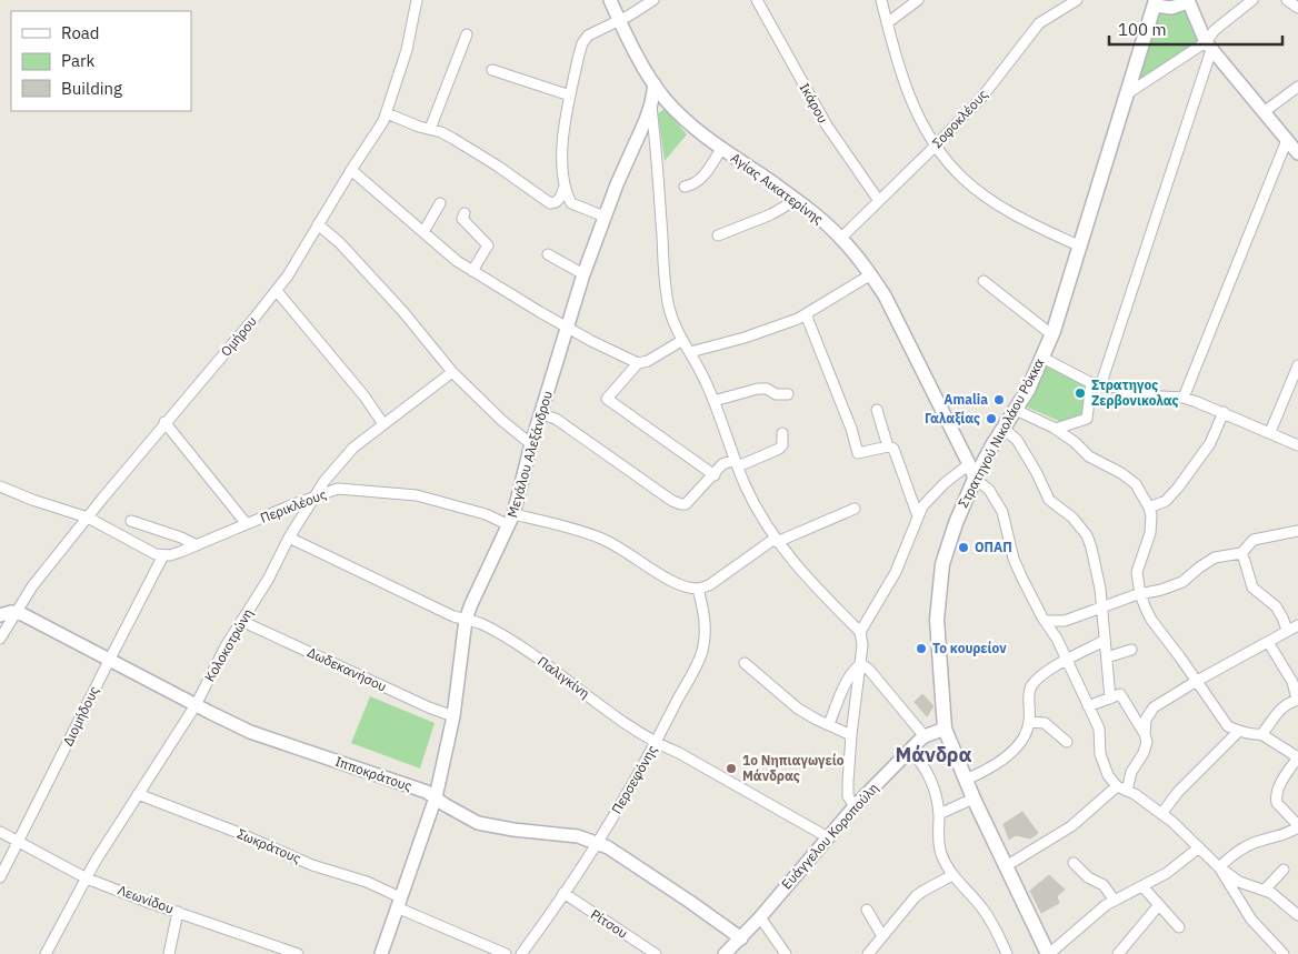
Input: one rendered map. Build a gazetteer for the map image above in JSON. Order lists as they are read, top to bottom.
{
  "streets": {
    "main road": ["Στρατηγού Νικολάου Ρόκκα"],
    "street": [
      "Ικάρου",
      "Σοφοκλέους",
      "Αγίας Αικατερίνης",
      "Ομήρου",
      "Μεγάλου Αλεξάνδρου",
      "Περικλέους",
      "Κολοκοτρώνη",
      "Δωδεκανήσου",
      "Παλιγκίνη",
      "Διομήδους",
      "Ιπποκράτους",
      "Περσεφόνης",
      "Ευάγγελου Κοροπούλη",
      "Σωκράτους",
      "Λεωνίδου",
      "Ρίτσου"
    ]
  },
  "crossings": [
    ["Ικάρου", "Σοφοκλέους"],
    ["Σοφοκλέους", "Αγίας Αικατερίνης"],
    ["Αγίας Αικατερίνης", "Στρατηγού Νικολάου Ρόκκα"],
    ["Αγίας Αικατερίνης", "Μεγάλου Αλεξάνδρου"],
    ["Ομήρου", "Ιπποκράτους"],
    ["Στρατηγού Νικολάου Ρόκκα", "Ευάγγελου Κοροπούλη"],
    ["Μεγάλου Αλεξάνδρου", "Περικλέους"],
    ["Μεγάλου Αλεξάνδρου", "Δωδεκανήσου"],
    ["Μεγάλου Αλεξάνδρου", "Παλιγκίνη"],
    ["Μεγάλου Αλεξάνδρου", "Ιπποκράτους"],
    ["Μεγάλου Αλεξάνδρου", "Σωκράτους"],
    ["Περικλέους", "Κολοκοτρώνη"],
    ["Περικλέους", "Διομήδους"],
    ["Περικλέους", "Περσεφόνης"],
    ["Κολοκοτρώνη", "Δωδεκανήσου"],
    ["Κολοκοτρώνη", "Παλιγκίνη"],
    ["Κολοκοτρώνη", "Ιπποκράτους"],
    ["Κολοκοτρώνη", "Σωκράτους"],
    ["Κολοκοτρώνη", "Λεωνίδου"],
    ["Παλιγκίνη", "Περσεφόνης"],
    ["Παλιγκίνη", "Ευάγγελου Κοροπούλη"],
    ["Διομήδους", "Ιπποκράτους"],
    ["Διομήδους", "Λεωνίδου"],
    ["Ιπποκράτους", "Περσεφόνης"],
    ["Ιπποκράτους", "Ευάγγελου Κοροπούλη"],
    ["Περσεφόνης", "Ρίτσου"]
  ],
  "districts": ["Μάνδρα"],
  "places": [
    "Στρατηγος Ζερβονικολας",
    "Amalia",
    "Γαλαξίας",
    "ΟΠΑΠ",
    "Το κουρείον",
    "1ο Νηπιαγωγείο Μάνδρας"
  ],
  "legend": ["Road", "Park", "Building"],
  "scale_bar": "100 m"
}
